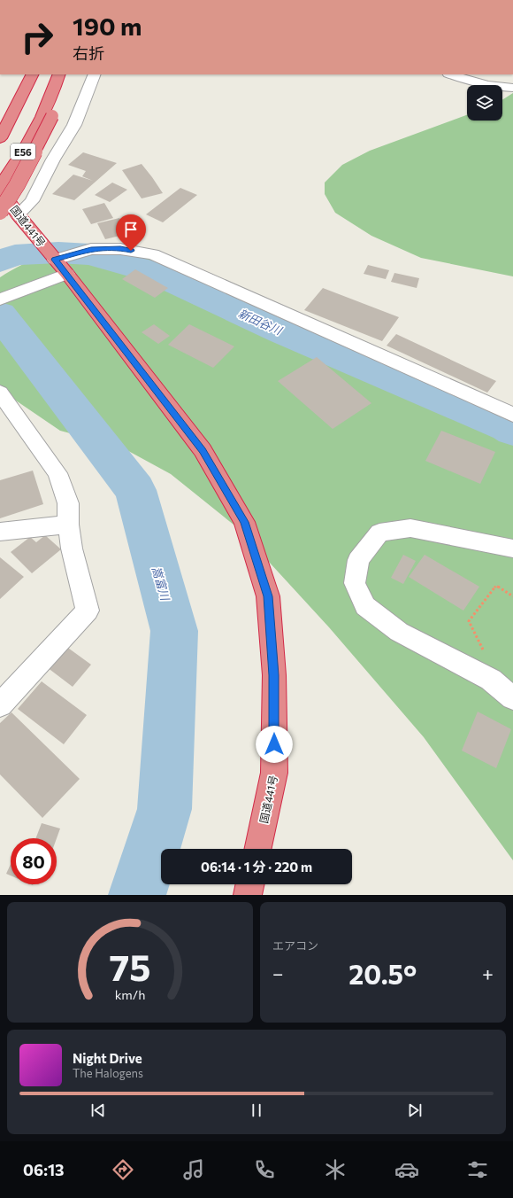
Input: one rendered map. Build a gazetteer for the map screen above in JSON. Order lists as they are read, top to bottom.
{
  "streets": {
    "highway": ["E56", "国道441号"]
  },
  "water": ["新田谷川", "嵩富川"],
  "page": {
    "turn": ["190 m", "右折"],
    "limit": "80",
    "trip": "06:14 · 1 分 · 220 m",
    "tile": "エアコン",
    "heat": ["−", "20.5°", "+"],
    "song": ["Night Drive", "The Halogens"],
    "tabs": "06:13",
    "gauge": ["75", "km/h"]
  }
}
